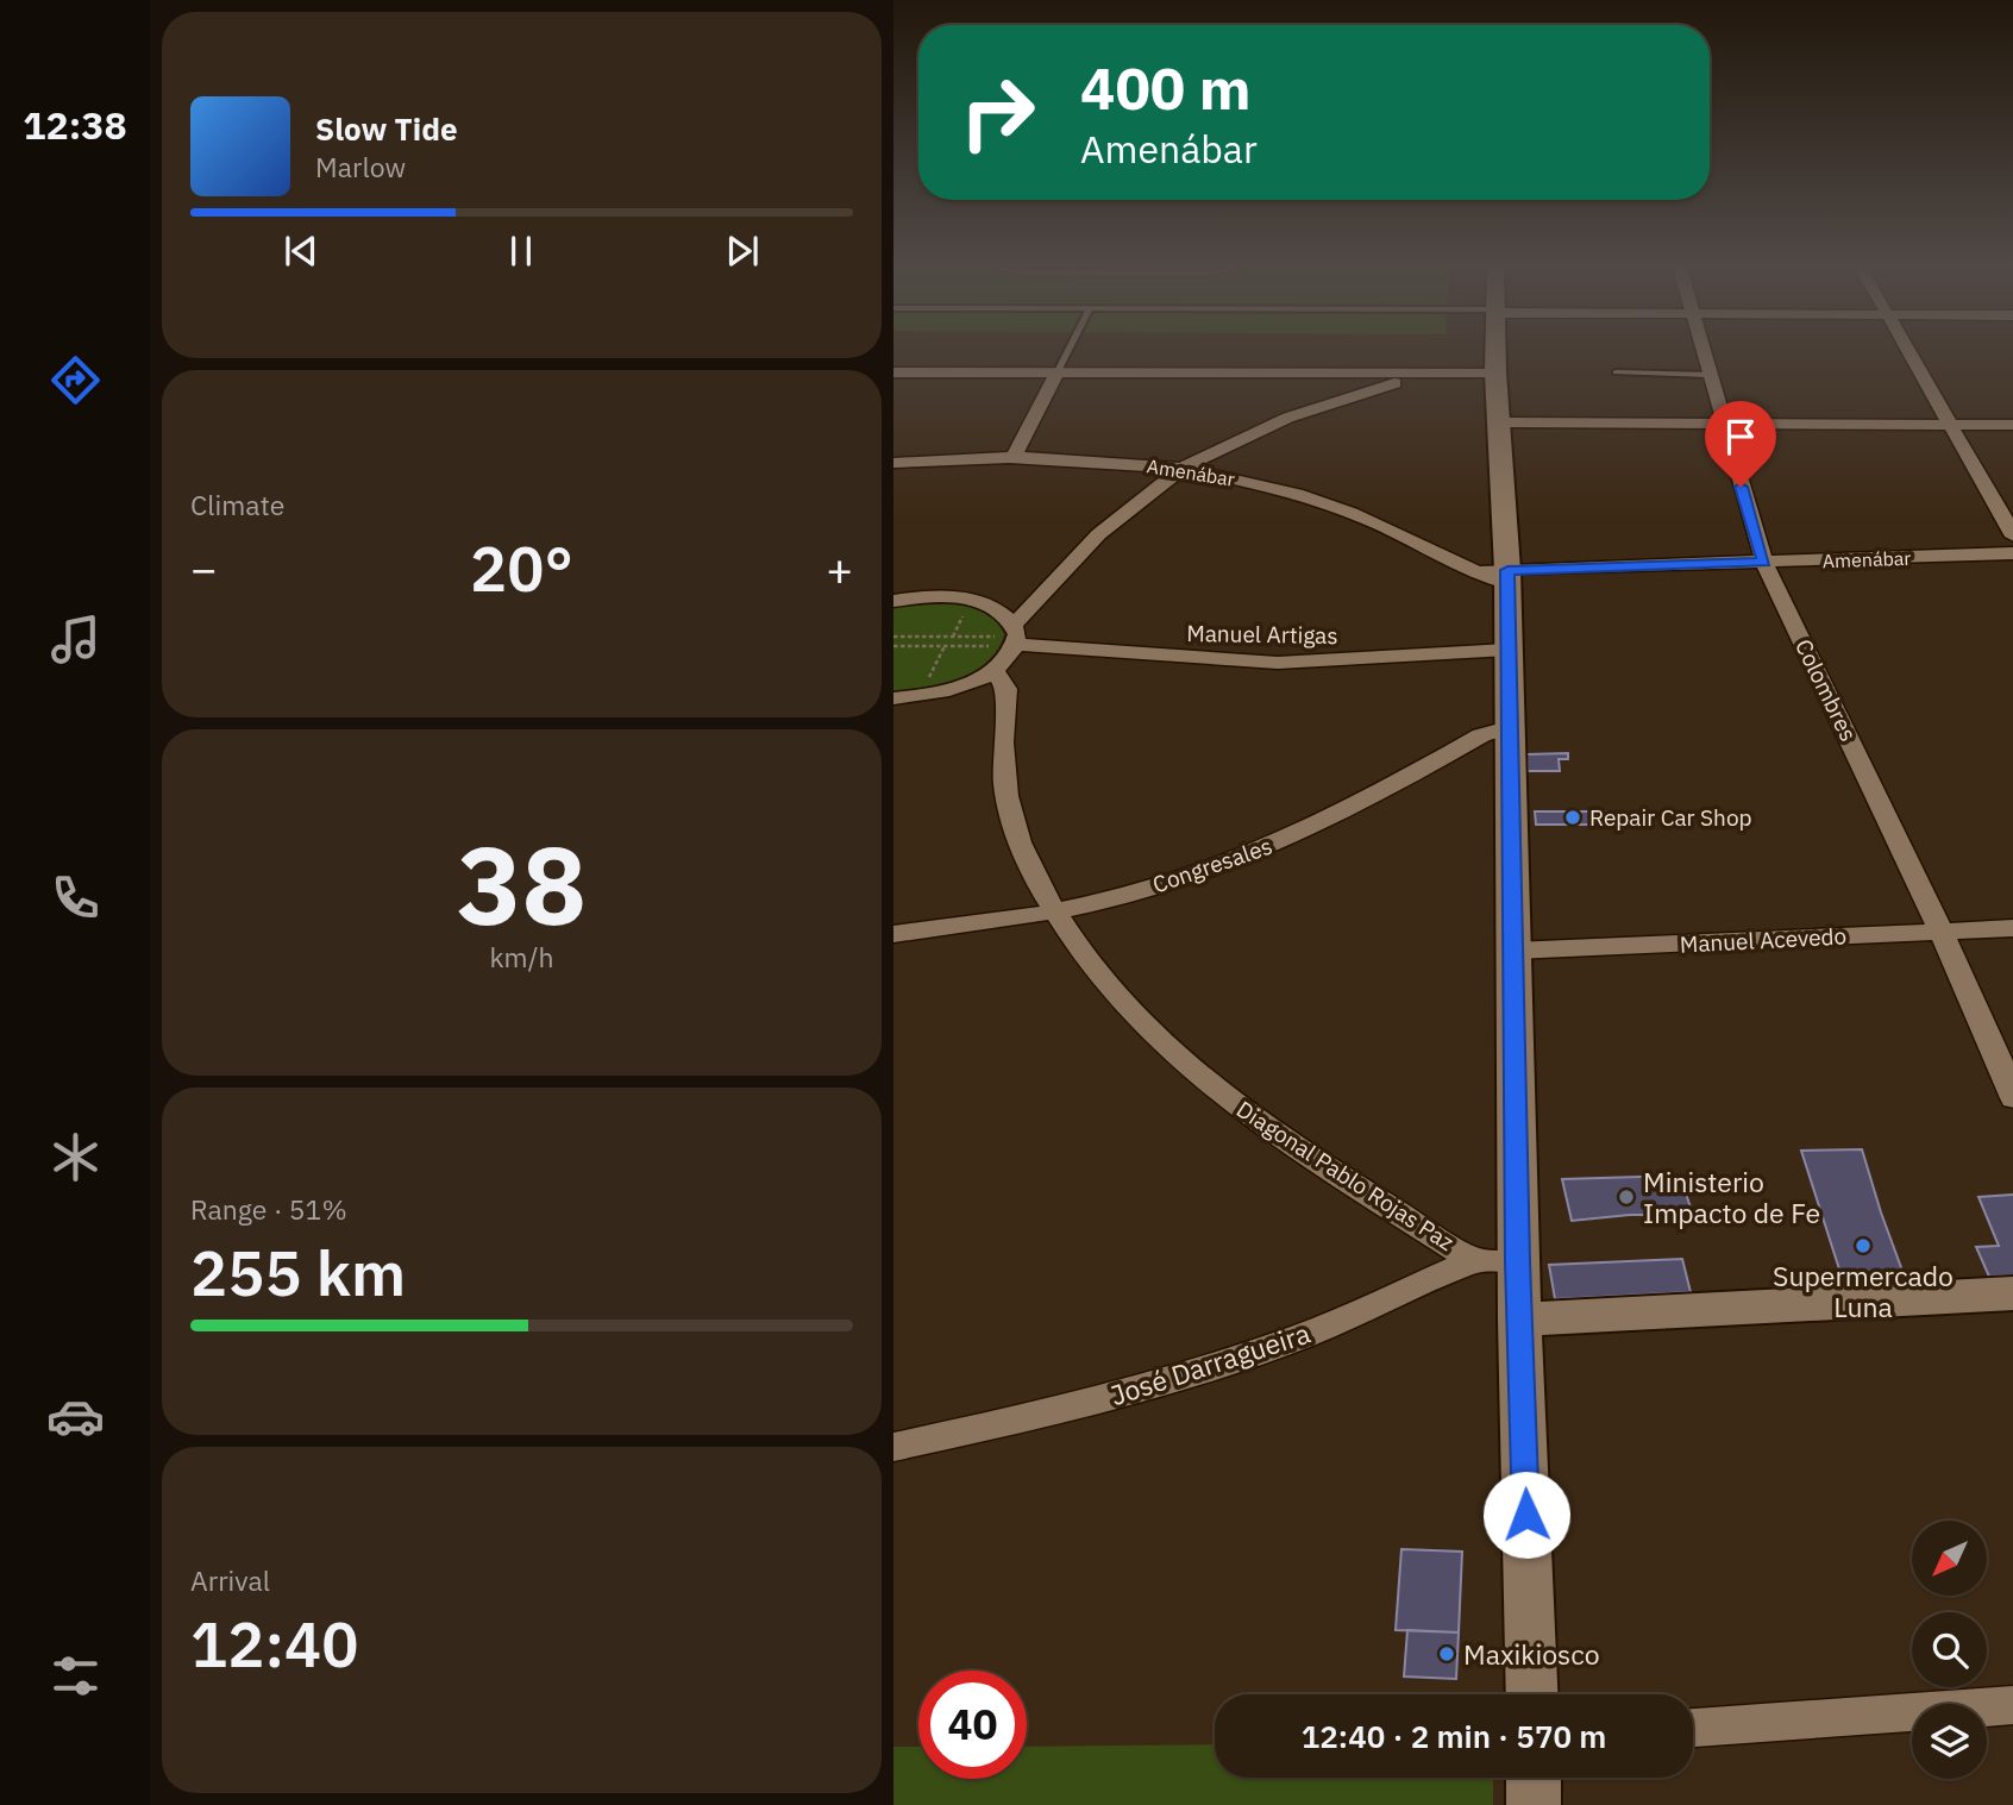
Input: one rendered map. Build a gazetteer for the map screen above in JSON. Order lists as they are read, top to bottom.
{
  "streets": {
    "street": [
      "Amenábar",
      "Manuel Artigas",
      "Colombres",
      "Congresales",
      "Manuel Acevedo",
      "Diagonal Pablo Rojas Paz",
      "José Darragueira"
    ]
  },
  "crossings": [
    ["Amenábar", "Colombres"],
    ["Manuel Artigas", "Diagonal Pablo Rojas Paz"],
    ["Colombres", "Manuel Acevedo"],
    ["Congresales", "Diagonal Pablo Rojas Paz"],
    ["Diagonal Pablo Rojas Paz", "José Darragueira"]
  ],
  "places": [
    "Repair Car Shop",
    "Ministerio Impacto de Fe",
    "Supermercado Luna",
    "Maxikiosco"
  ],
  "north": "bottom left",
  "page": {
    "tabs": "12:38",
    "turn": ["400 m", "Amenábar"],
    "song": ["Slow Tide", "Marlow"],
    "tile": [
      "Climate",
      ["38", "km/h"],
      ["Range · 51%", "255 km"],
      ["Arrival", "12:40"]
    ],
    "heat": ["−", "20°", "+"],
    "limit": "40",
    "trip": "12:40 · 2 min · 570 m"
  }
}
